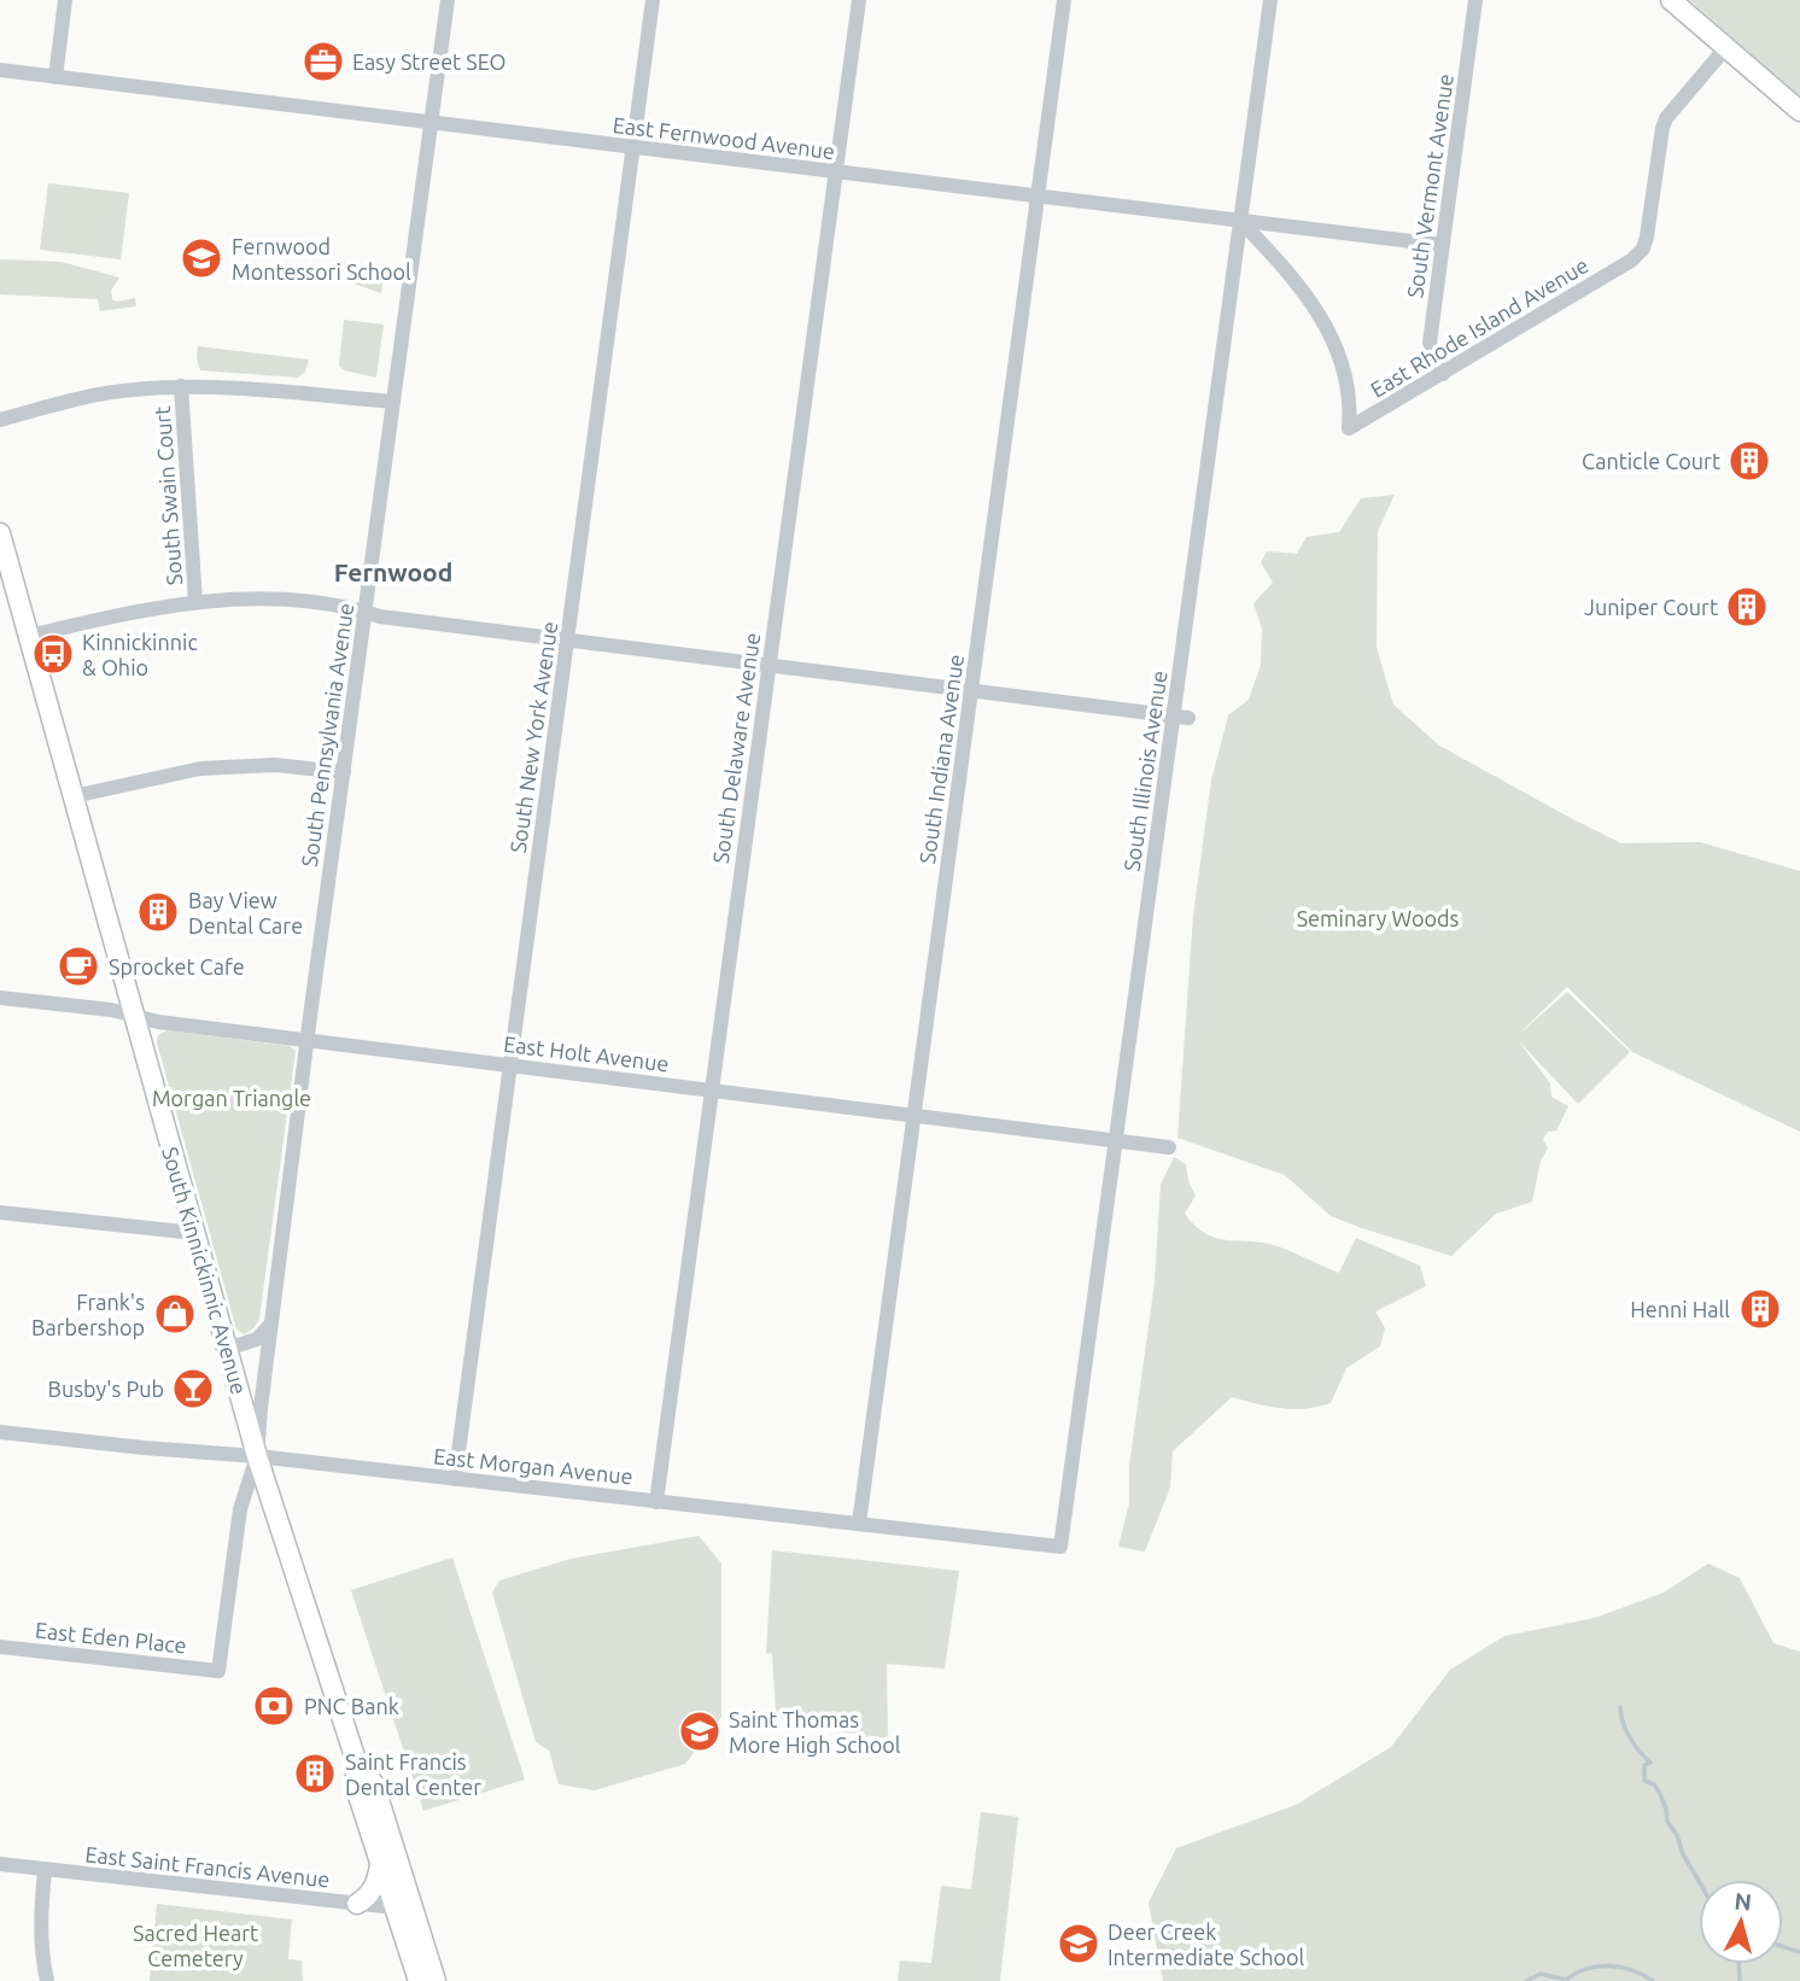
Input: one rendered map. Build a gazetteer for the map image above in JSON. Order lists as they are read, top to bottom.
{
  "streets": {
    "main road": ["South Kinnickinnic Avenue"],
    "street": [
      "East Fernwood Avenue",
      "South Vermont Avenue",
      "East Rhode Island Avenue",
      "South Swain Court",
      "South Pennsylvania Avenue",
      "South New York Avenue",
      "South Delaware Avenue",
      "South Indiana Avenue",
      "South Illinois Avenue",
      "East Holt Avenue",
      "East Morgan Avenue",
      "East Eden Place",
      "East Saint Francis Avenue"
    ]
  },
  "crossings": [
    ["East Fernwood Avenue", "South Vermont Avenue"],
    ["East Fernwood Avenue", "East Rhode Island Avenue"],
    ["East Fernwood Avenue", "South Pennsylvania Avenue"],
    ["East Fernwood Avenue", "South New York Avenue"],
    ["East Fernwood Avenue", "South Delaware Avenue"],
    ["East Fernwood Avenue", "South Indiana Avenue"],
    ["East Fernwood Avenue", "South Illinois Avenue"],
    ["South Vermont Avenue", "East Rhode Island Avenue"],
    ["East Rhode Island Avenue", "South Illinois Avenue"],
    ["South Pennsylvania Avenue", "East Holt Avenue"],
    ["South Pennsylvania Avenue", "South Kinnickinnic Avenue"],
    ["South Pennsylvania Avenue", "East Morgan Avenue"],
    ["South Pennsylvania Avenue", "East Eden Place"],
    ["South New York Avenue", "East Holt Avenue"],
    ["South New York Avenue", "East Morgan Avenue"],
    ["South Delaware Avenue", "East Holt Avenue"],
    ["South Delaware Avenue", "East Morgan Avenue"],
    ["South Indiana Avenue", "East Holt Avenue"],
    ["South Indiana Avenue", "East Morgan Avenue"],
    ["South Illinois Avenue", "East Holt Avenue"],
    ["South Illinois Avenue", "East Morgan Avenue"],
    ["East Holt Avenue", "South Kinnickinnic Avenue"],
    ["South Kinnickinnic Avenue", "East Morgan Avenue"],
    ["South Kinnickinnic Avenue", "East Saint Francis Avenue"]
  ],
  "districts": ["Fernwood"],
  "parks": ["Seminary Woods", "Morgan Triangle", "Sacred Heart Cemetery"],
  "places": {
    "office": ["Easy Street SEO"],
    "school or university": ["Fernwood Montessori School", "Saint Thomas More High School", "Deer Creek Intermediate School"],
    "building": [
      "Canticle Court",
      "Juniper Court",
      "Bay View Dental Care",
      "Henni Hall",
      "Saint Francis Dental Center"
    ],
    "bus stop": ["Kinnickinnic & Ohio"],
    "cafe": ["Sprocket Cafe"],
    "shop": ["Frank's Barbershop"],
    "bar": ["Busby's Pub"],
    "bank": ["PNC Bank"]
  },
  "north": "top"
}
